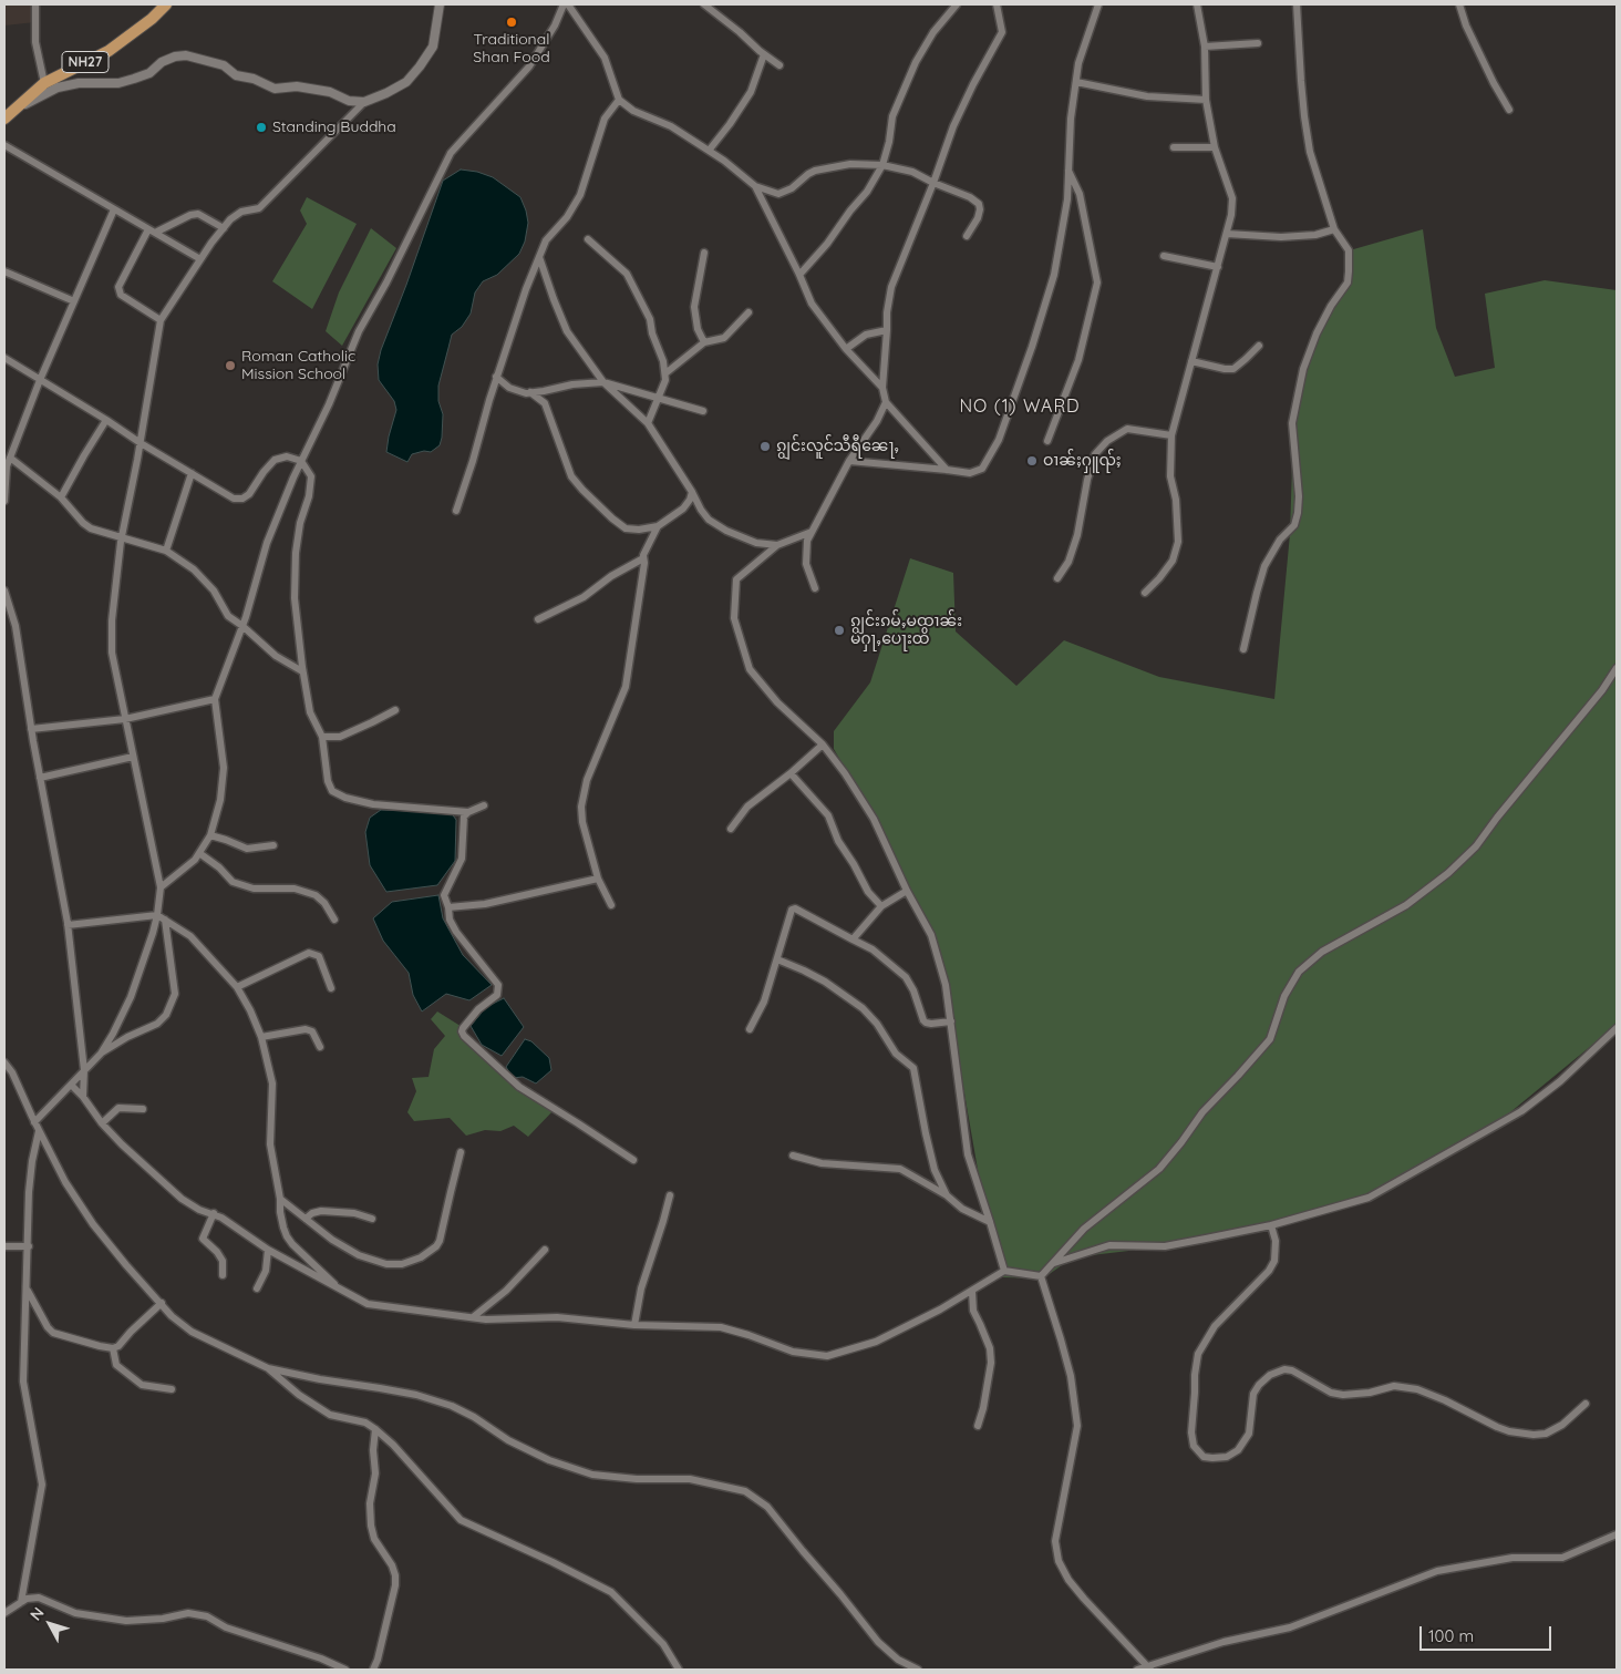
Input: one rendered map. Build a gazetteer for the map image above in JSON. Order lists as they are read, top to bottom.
{
  "streets": {
    "highway": ["NH27"]
  },
  "districts": ["NO (1) WARD"],
  "places": [
    "Traditional Shan Food",
    "Standing Buddha",
    "Roman Catholic Mission School",
    "ၵျွင်းလူင်သီရီၼေႃႇ",
    "ဝၢၼ်ႈႁူၺ်ႈ",
    "ၵျွင်းၵမ်ႇမထၢၼ်း မႁႃႇပေႃးထိ"
  ],
  "scale_bar": "100 m",
  "north": "top left"
}
